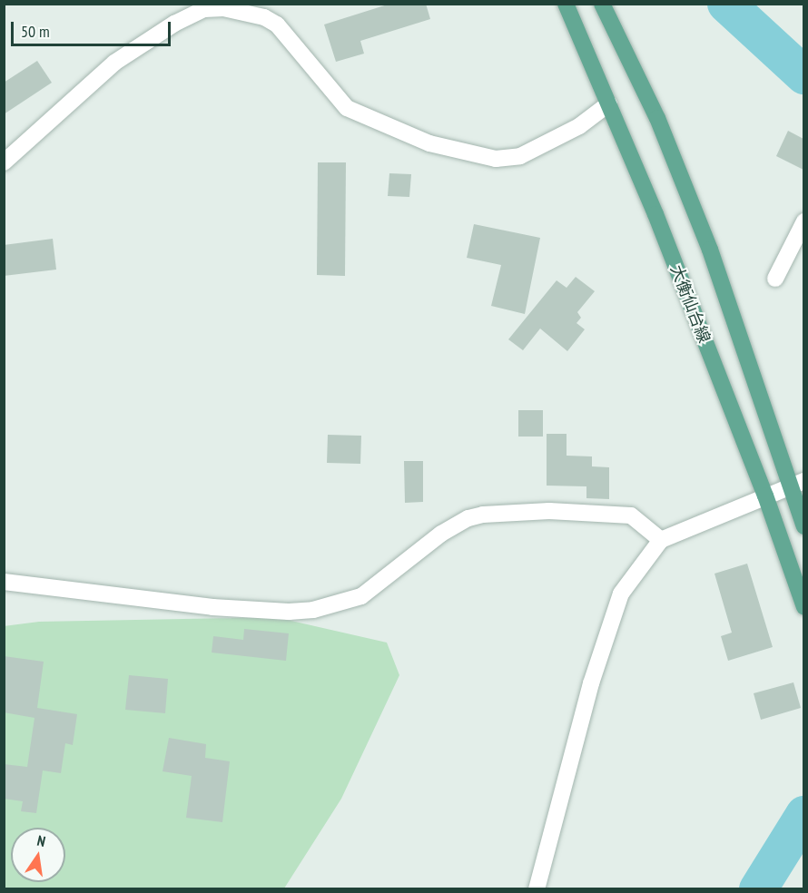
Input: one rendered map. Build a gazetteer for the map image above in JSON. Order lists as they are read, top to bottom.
{
  "streets": {
    "main road": ["大衡仙台線"]
  },
  "scale_bar": "50 m",
  "north": "top"
}
